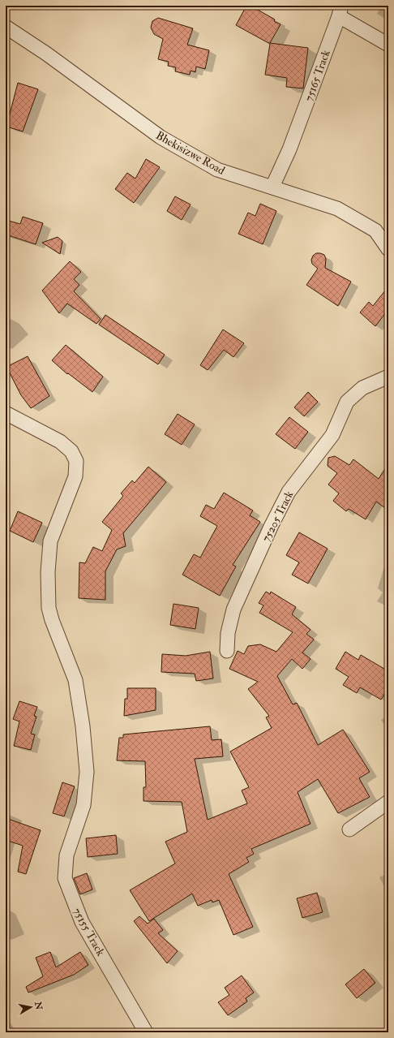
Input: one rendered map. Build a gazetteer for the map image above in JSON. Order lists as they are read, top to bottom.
{
  "streets": {
    "street": [
      "75165 Track",
      "Bhekisizwe Road",
      "75205 Track",
      "75155 Track"
    ]
  },
  "crossings": [
    ["75165 Track", "Bhekisizwe Road"]
  ],
  "north": "right"
}
